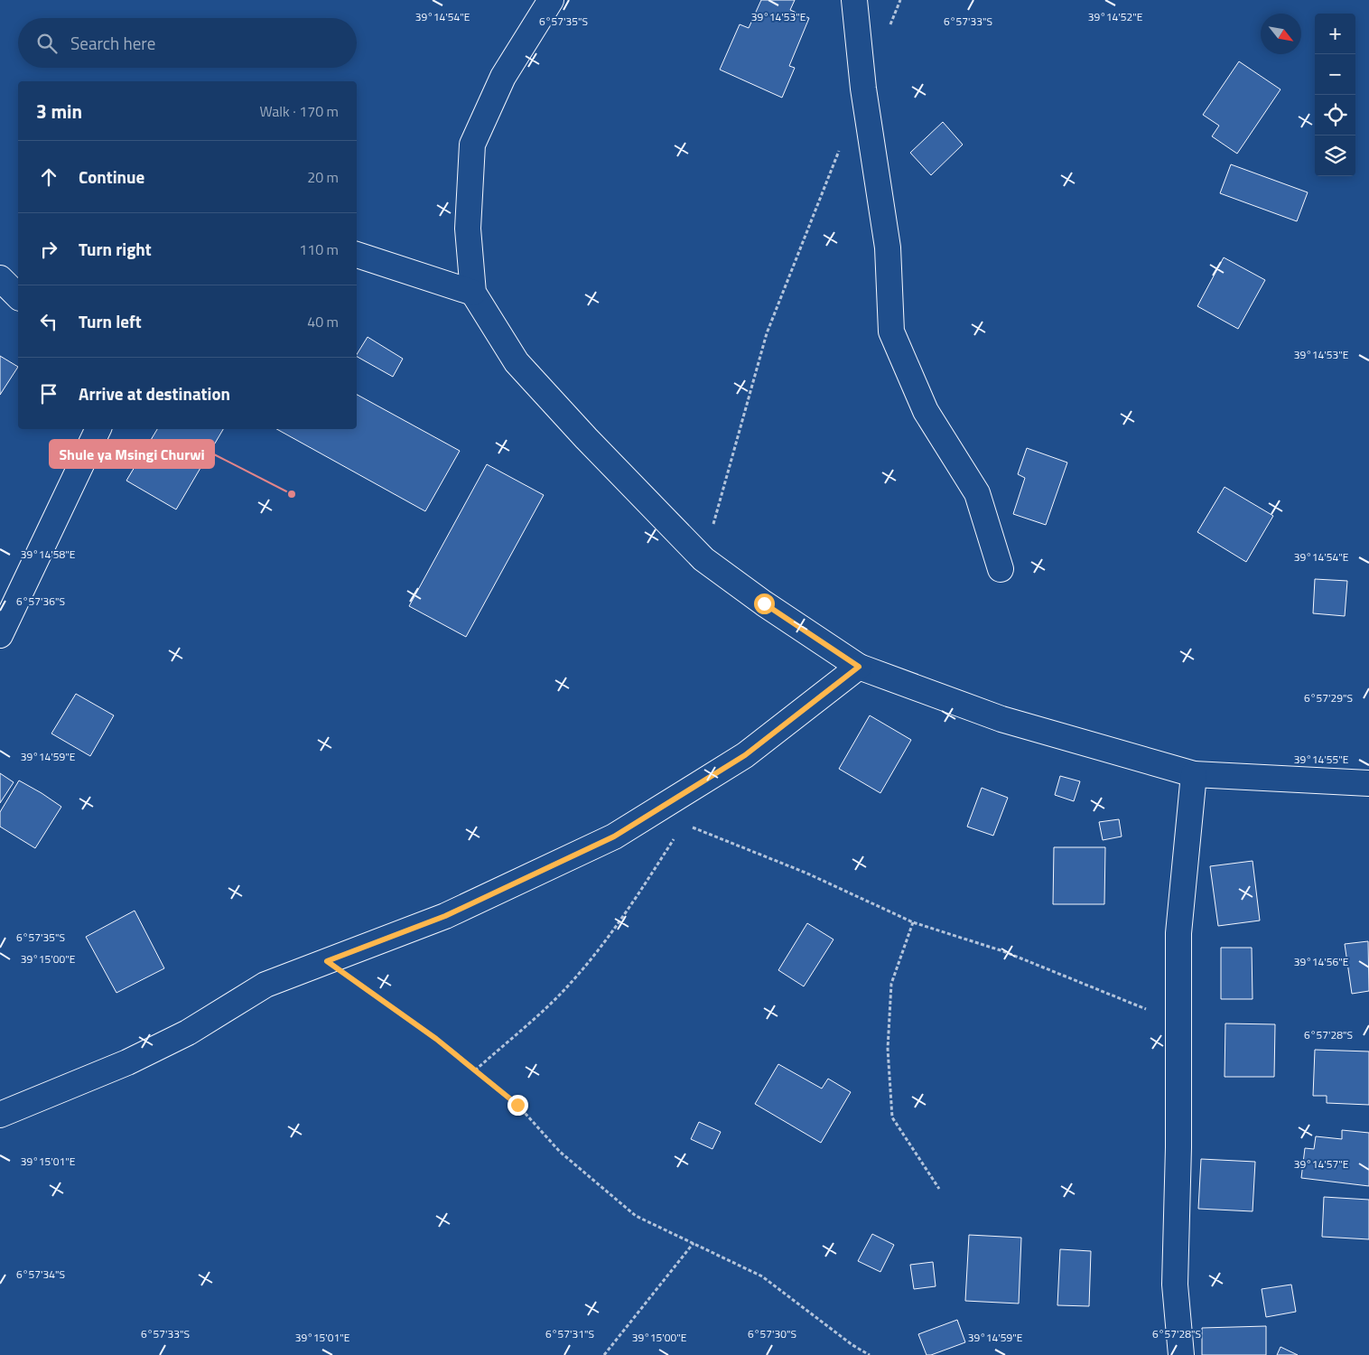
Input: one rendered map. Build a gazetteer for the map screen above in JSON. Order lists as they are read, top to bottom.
{
  "places": ["Shule ya Msingi Churwi"],
  "north": "bottom right",
  "page": {
    "map_buttons": ["+", "−"],
    "search": "Search here",
    "heading": ["3 min", "Walk · 170 m"],
    "list": [
      ["Continue", "20 m"],
      ["Turn right", "110 m"],
      ["Turn left", "40 m"],
      "Arrive at destination"
    ]
  },
  "coordinates": [
    "39°14'54\"E",
    "39°14'53\"E",
    "39°14'52\"E",
    "6°57'35\"S",
    "6°57'33\"S",
    "39°14'58\"E",
    "6°57'36\"S",
    "6°57'29\"S",
    "39°14'59\"E",
    "39°14'55\"E",
    "39°15'00\"E",
    "39°14'56\"E",
    "6°57'28\"S",
    "39°15'01\"E",
    "39°14'57\"E",
    "6°57'34\"S",
    "6°57'31\"S",
    "6°57'30\"S"
  ]
}
